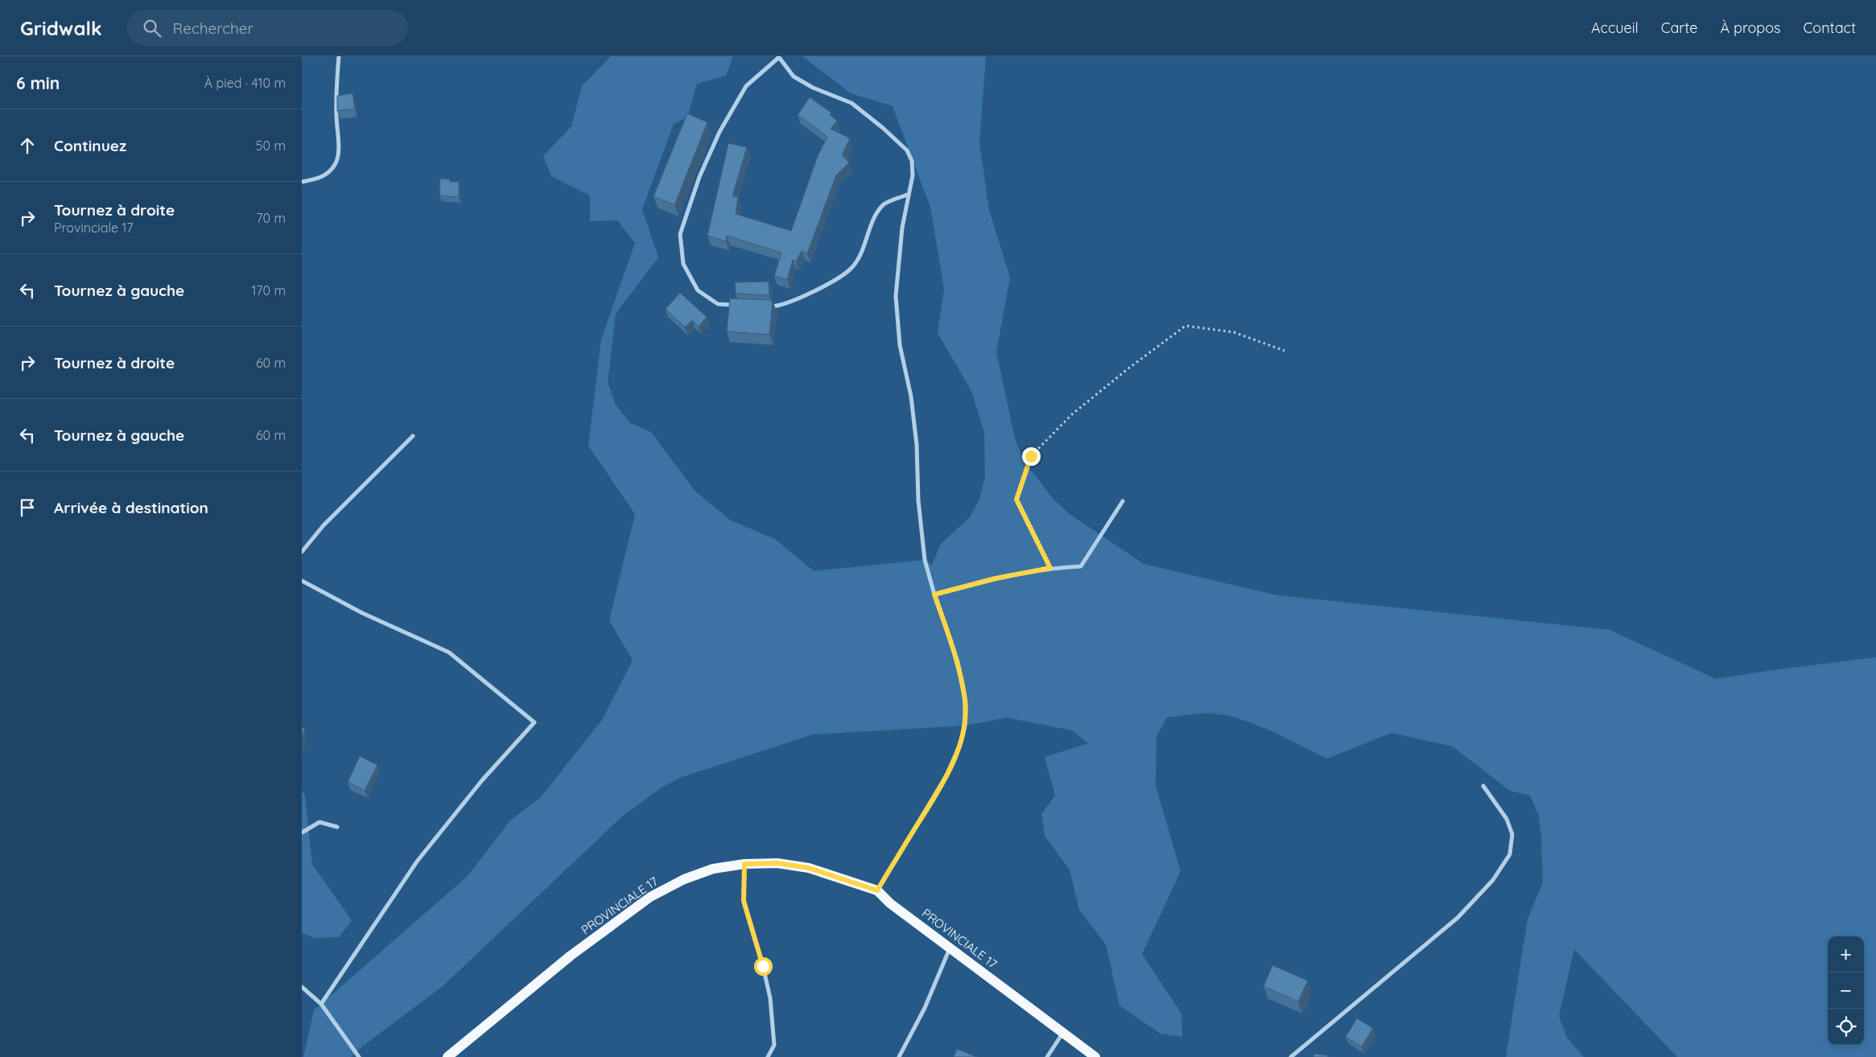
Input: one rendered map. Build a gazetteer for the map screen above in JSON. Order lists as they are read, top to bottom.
{
  "streets": {
    "main road": ["PROVINCIALE 17"]
  },
  "page": {
    "header": "Gridwalk",
    "search": "Rechercher",
    "nav": [
      "Accueil",
      "Carte",
      "À propos",
      "Contact"
    ],
    "heading": ["6 min", "À pied · 410 m"],
    "list": [
      ["Continuez", "50 m"],
      ["Tournez à droite", "Provinciale 17", "70 m"],
      ["Tournez à gauche", "170 m"],
      ["Tournez à droite", "60 m"],
      ["Tournez à gauche", "60 m"],
      "Arrivée à destination"
    ],
    "map_buttons": ["+", "−"]
  }
}
